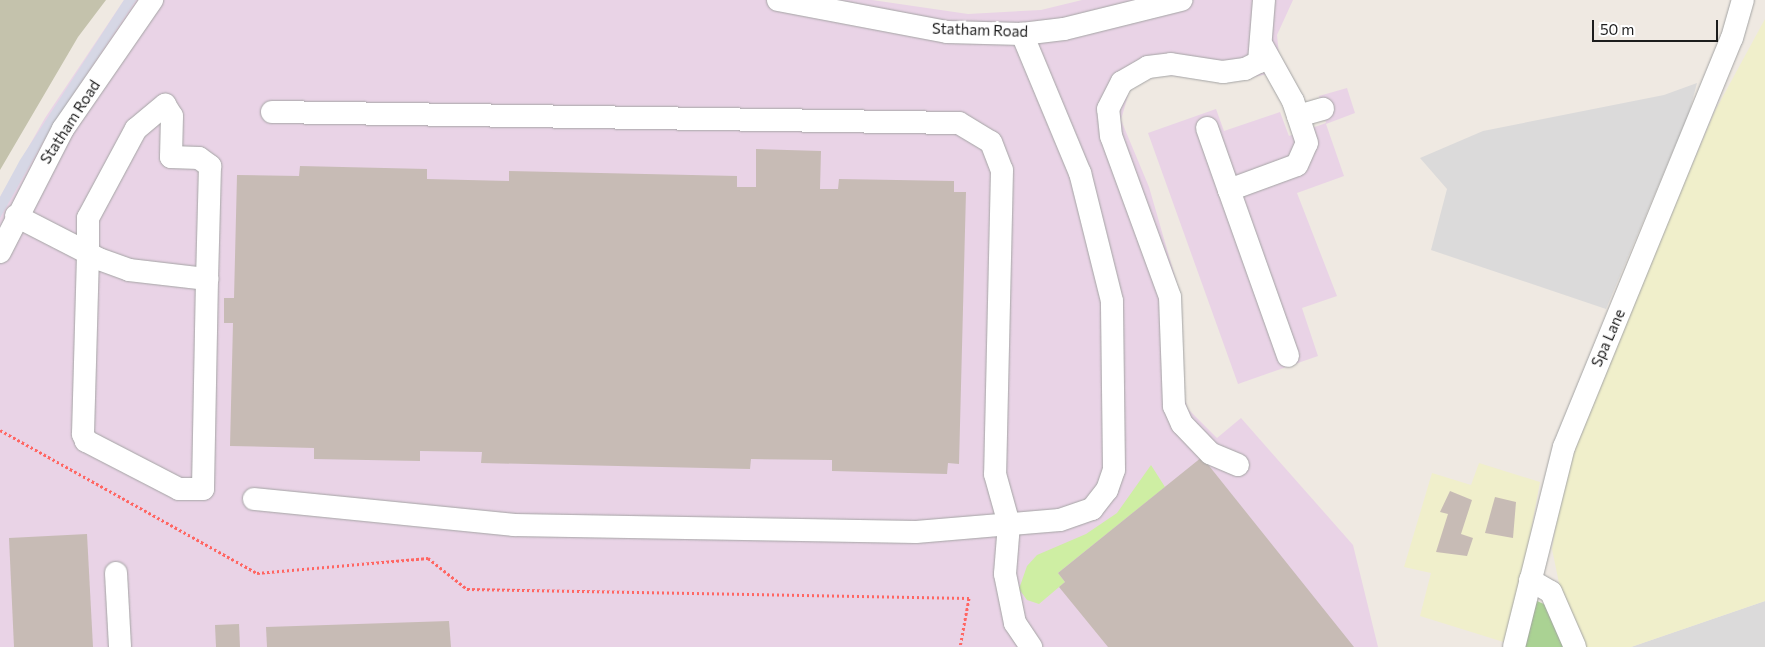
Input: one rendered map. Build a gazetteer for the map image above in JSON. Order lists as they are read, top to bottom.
{
  "streets": {
    "street": ["Statham Road", "Spa Lane"]
  },
  "scale_bar": "50 m"
}
